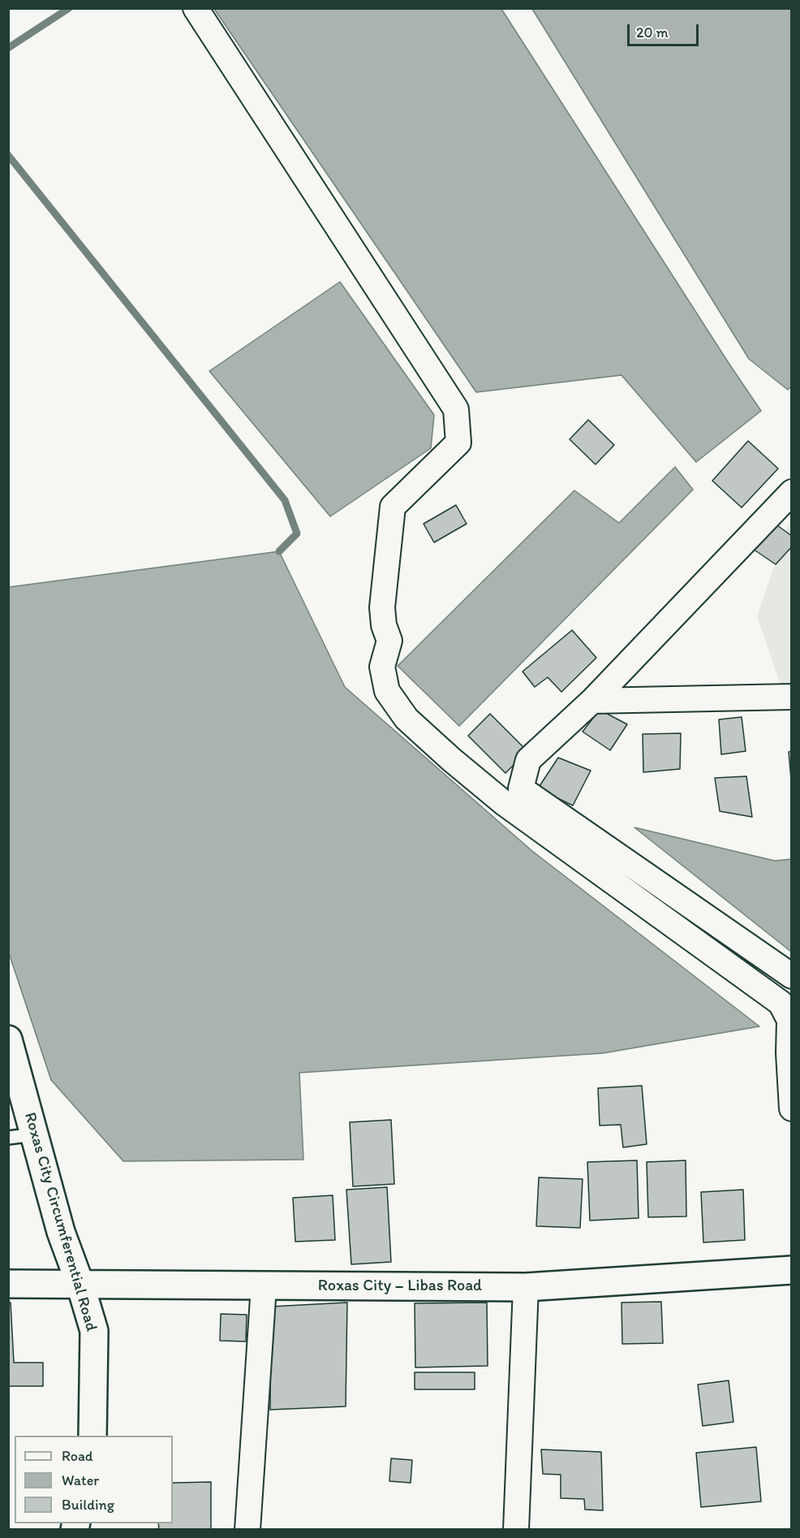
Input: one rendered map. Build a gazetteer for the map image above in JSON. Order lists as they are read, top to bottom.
{
  "streets": {
    "main road": ["Roxas City Circumferential Road", "Roxas City – Libas Road"]
  },
  "crossings": [
    ["Roxas City Circumferential Road", "Roxas City – Libas Road"]
  ],
  "legend": ["Road", "Water", "Building"],
  "scale_bar": "20 m"
}
